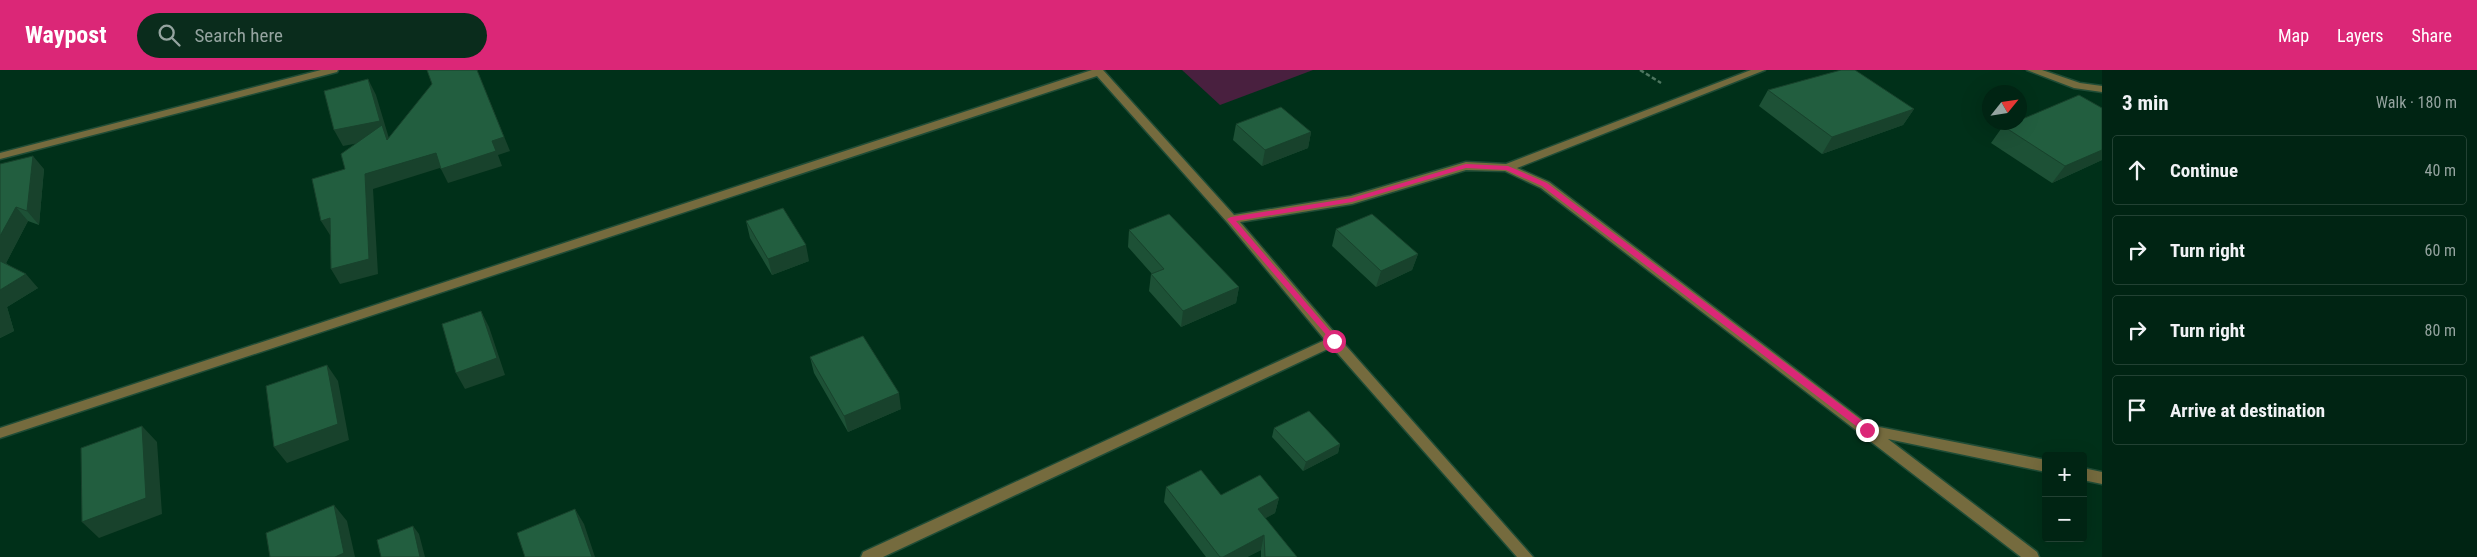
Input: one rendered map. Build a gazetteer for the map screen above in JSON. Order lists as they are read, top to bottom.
{
  "north": "top right",
  "page": {
    "header": "Waypost",
    "search": "Search here",
    "nav": ["Map", "Layers", "Share"],
    "heading": ["3 min", "Walk · 180 m"],
    "list": [
      ["Continue", "40 m"],
      ["Turn right", "60 m"],
      ["Turn right", "80 m"],
      "Arrive at destination"
    ],
    "map_buttons": ["+", "−"]
  }
}
